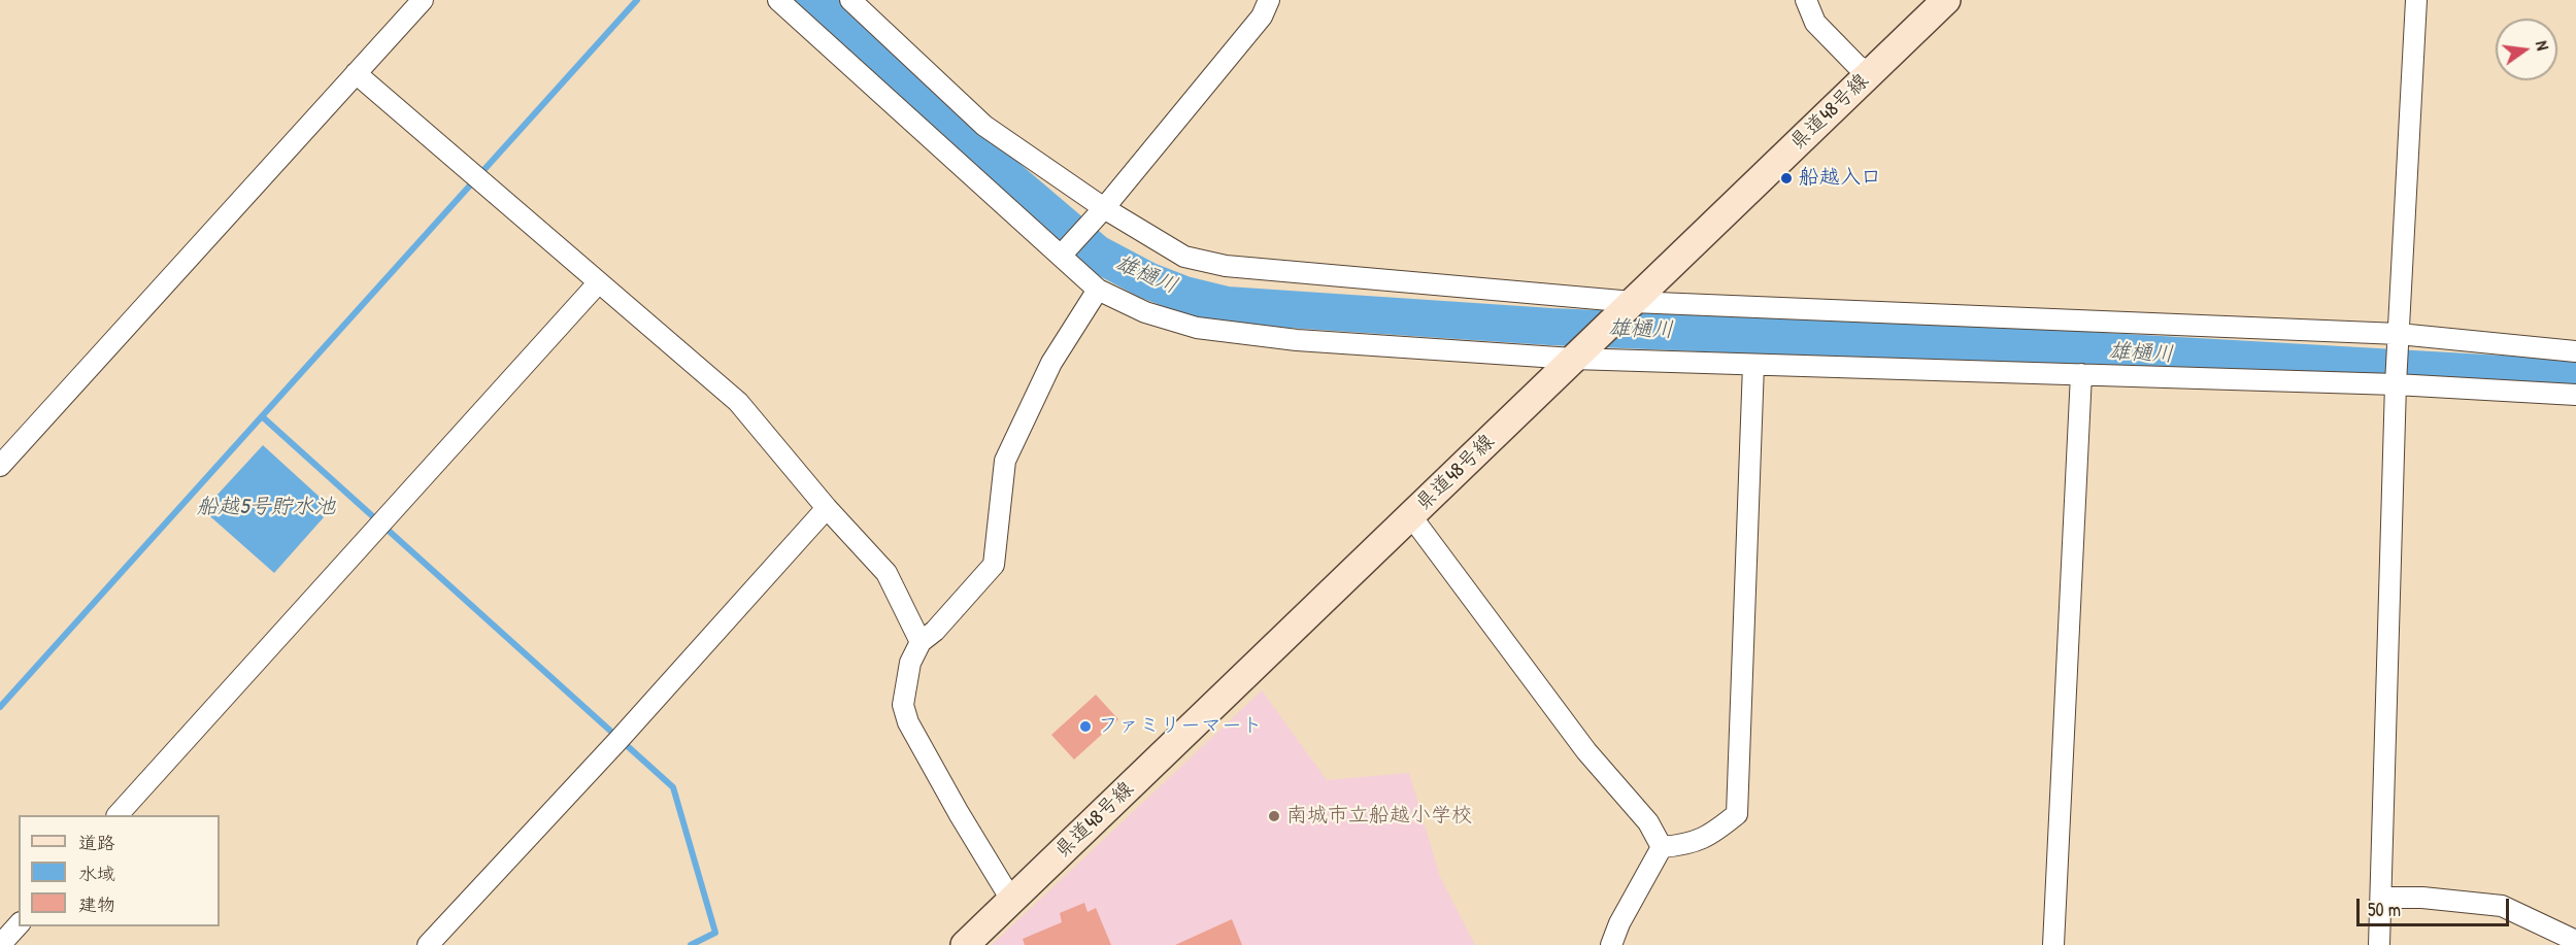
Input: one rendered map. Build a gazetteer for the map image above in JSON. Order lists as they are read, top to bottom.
{
  "streets": {
    "main road": ["県道48号線"]
  },
  "water": ["雄樋川", "船越5号貯水池"],
  "places": ["船越入口", "ファミリーマート", "南城市立船越小学校"],
  "legend": ["道路", "水域", "建物"],
  "scale_bar": "50 m",
  "north": "right"
}
